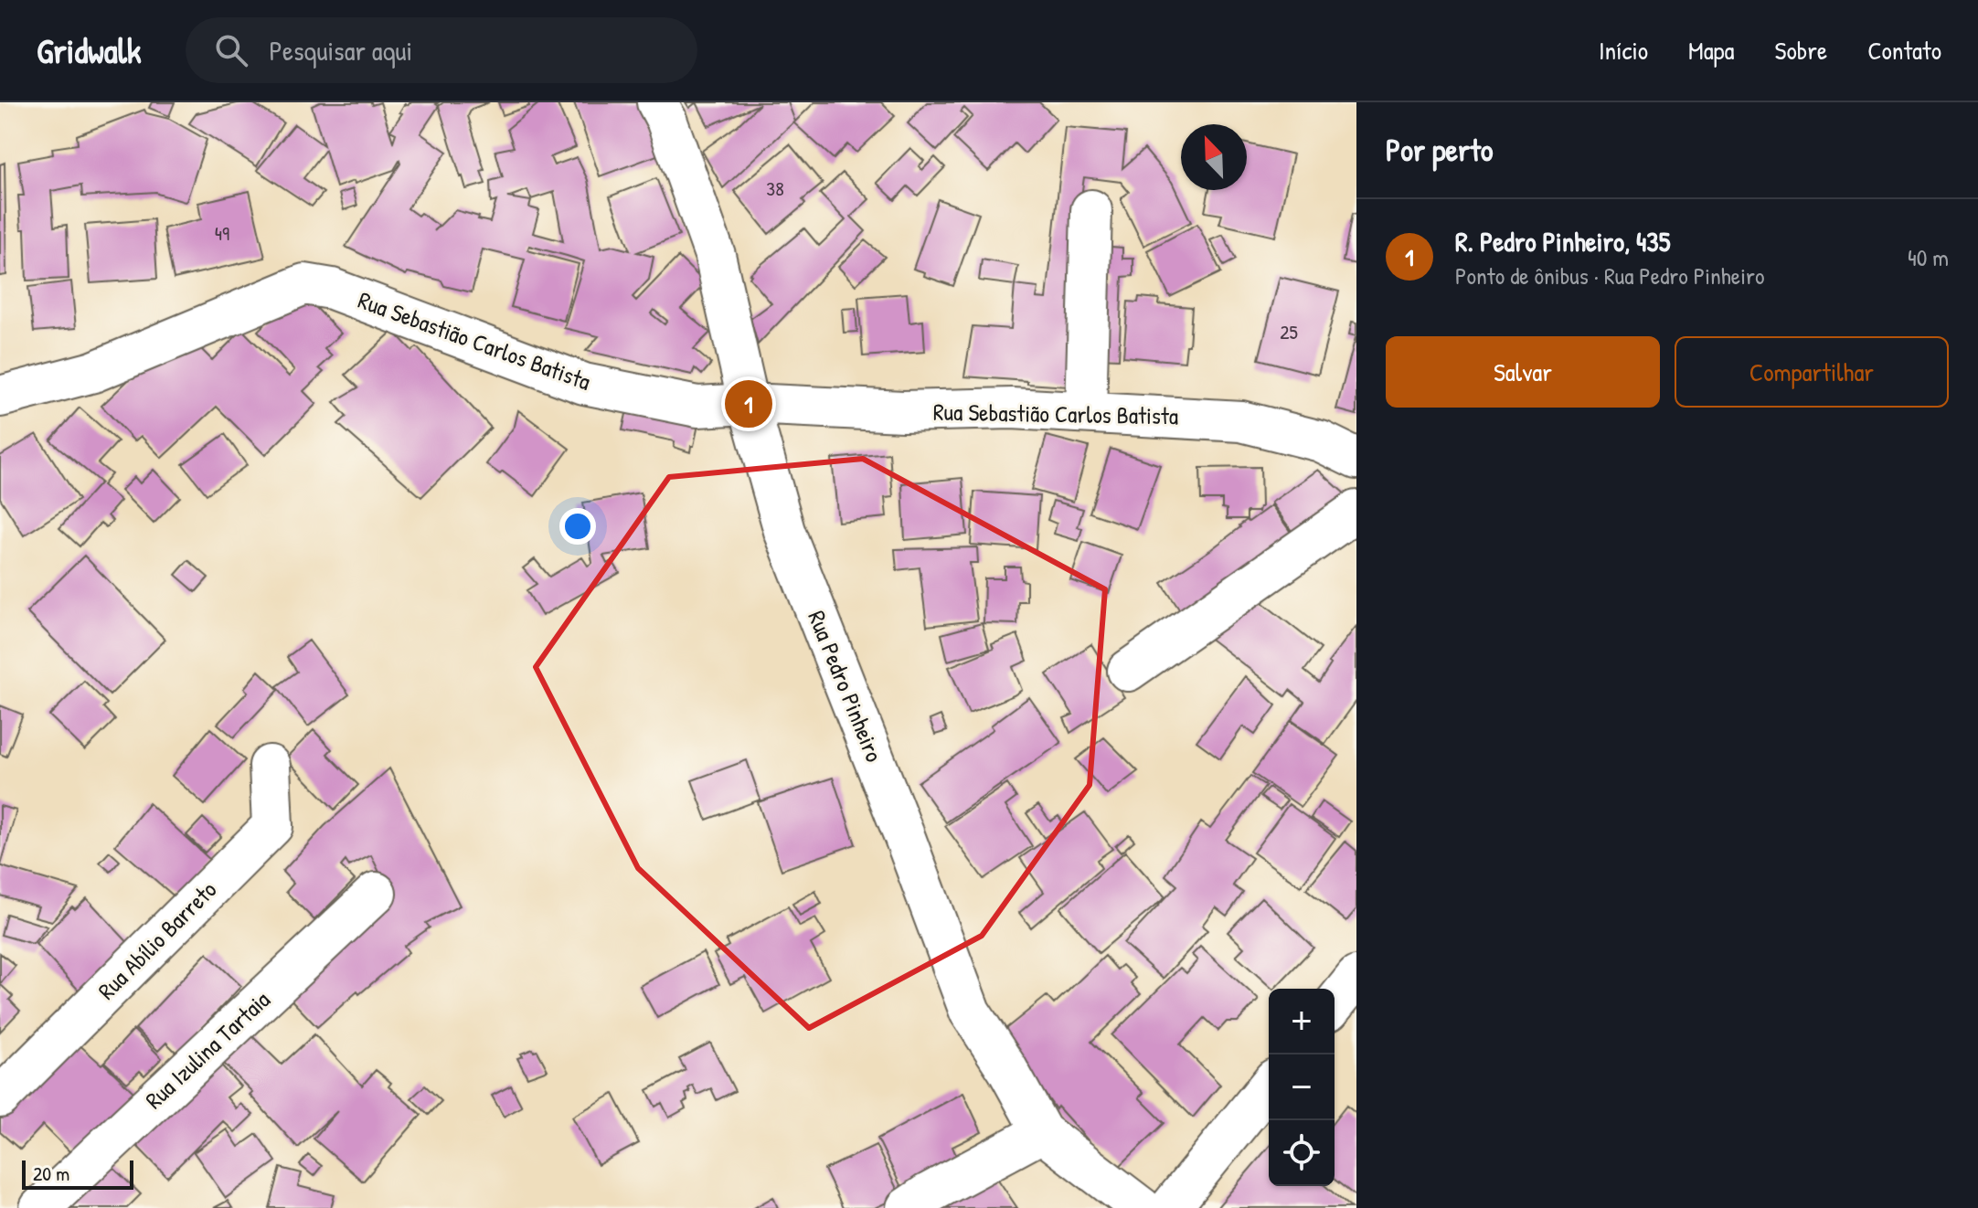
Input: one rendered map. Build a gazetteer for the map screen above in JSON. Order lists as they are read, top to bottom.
{
  "streets": {
    "street": [
      "Rua Sebastião Carlos Batista",
      "Rua Pedro Pinheiro",
      "Rua Abílio Barreto",
      "Rua Izulina Tartaia"
    ]
  },
  "crossings": [
    ["Rua Sebastião Carlos Batista", "Rua Pedro Pinheiro"]
  ],
  "house_numbers": ["38", "49", "25"],
  "scale_bar": "20 m",
  "north": "top left",
  "page": {
    "header": "Gridwalk",
    "search": "Pesquisar aqui",
    "nav": [
      "Início",
      "Mapa",
      "Sobre",
      "Contato"
    ],
    "heading": "Por perto",
    "list": [
      {
        "mark": "1",
        "name": "R. Pedro Pinheiro, 435",
        "note": "Ponto de ônibus · Rua Pedro Pinheiro",
        "value": "40 m"
      }
    ],
    "buttons": ["Salvar", "Compartilhar"],
    "pins": "1",
    "map_buttons": ["+", "−"],
    "scale": "20 m"
  }
}
